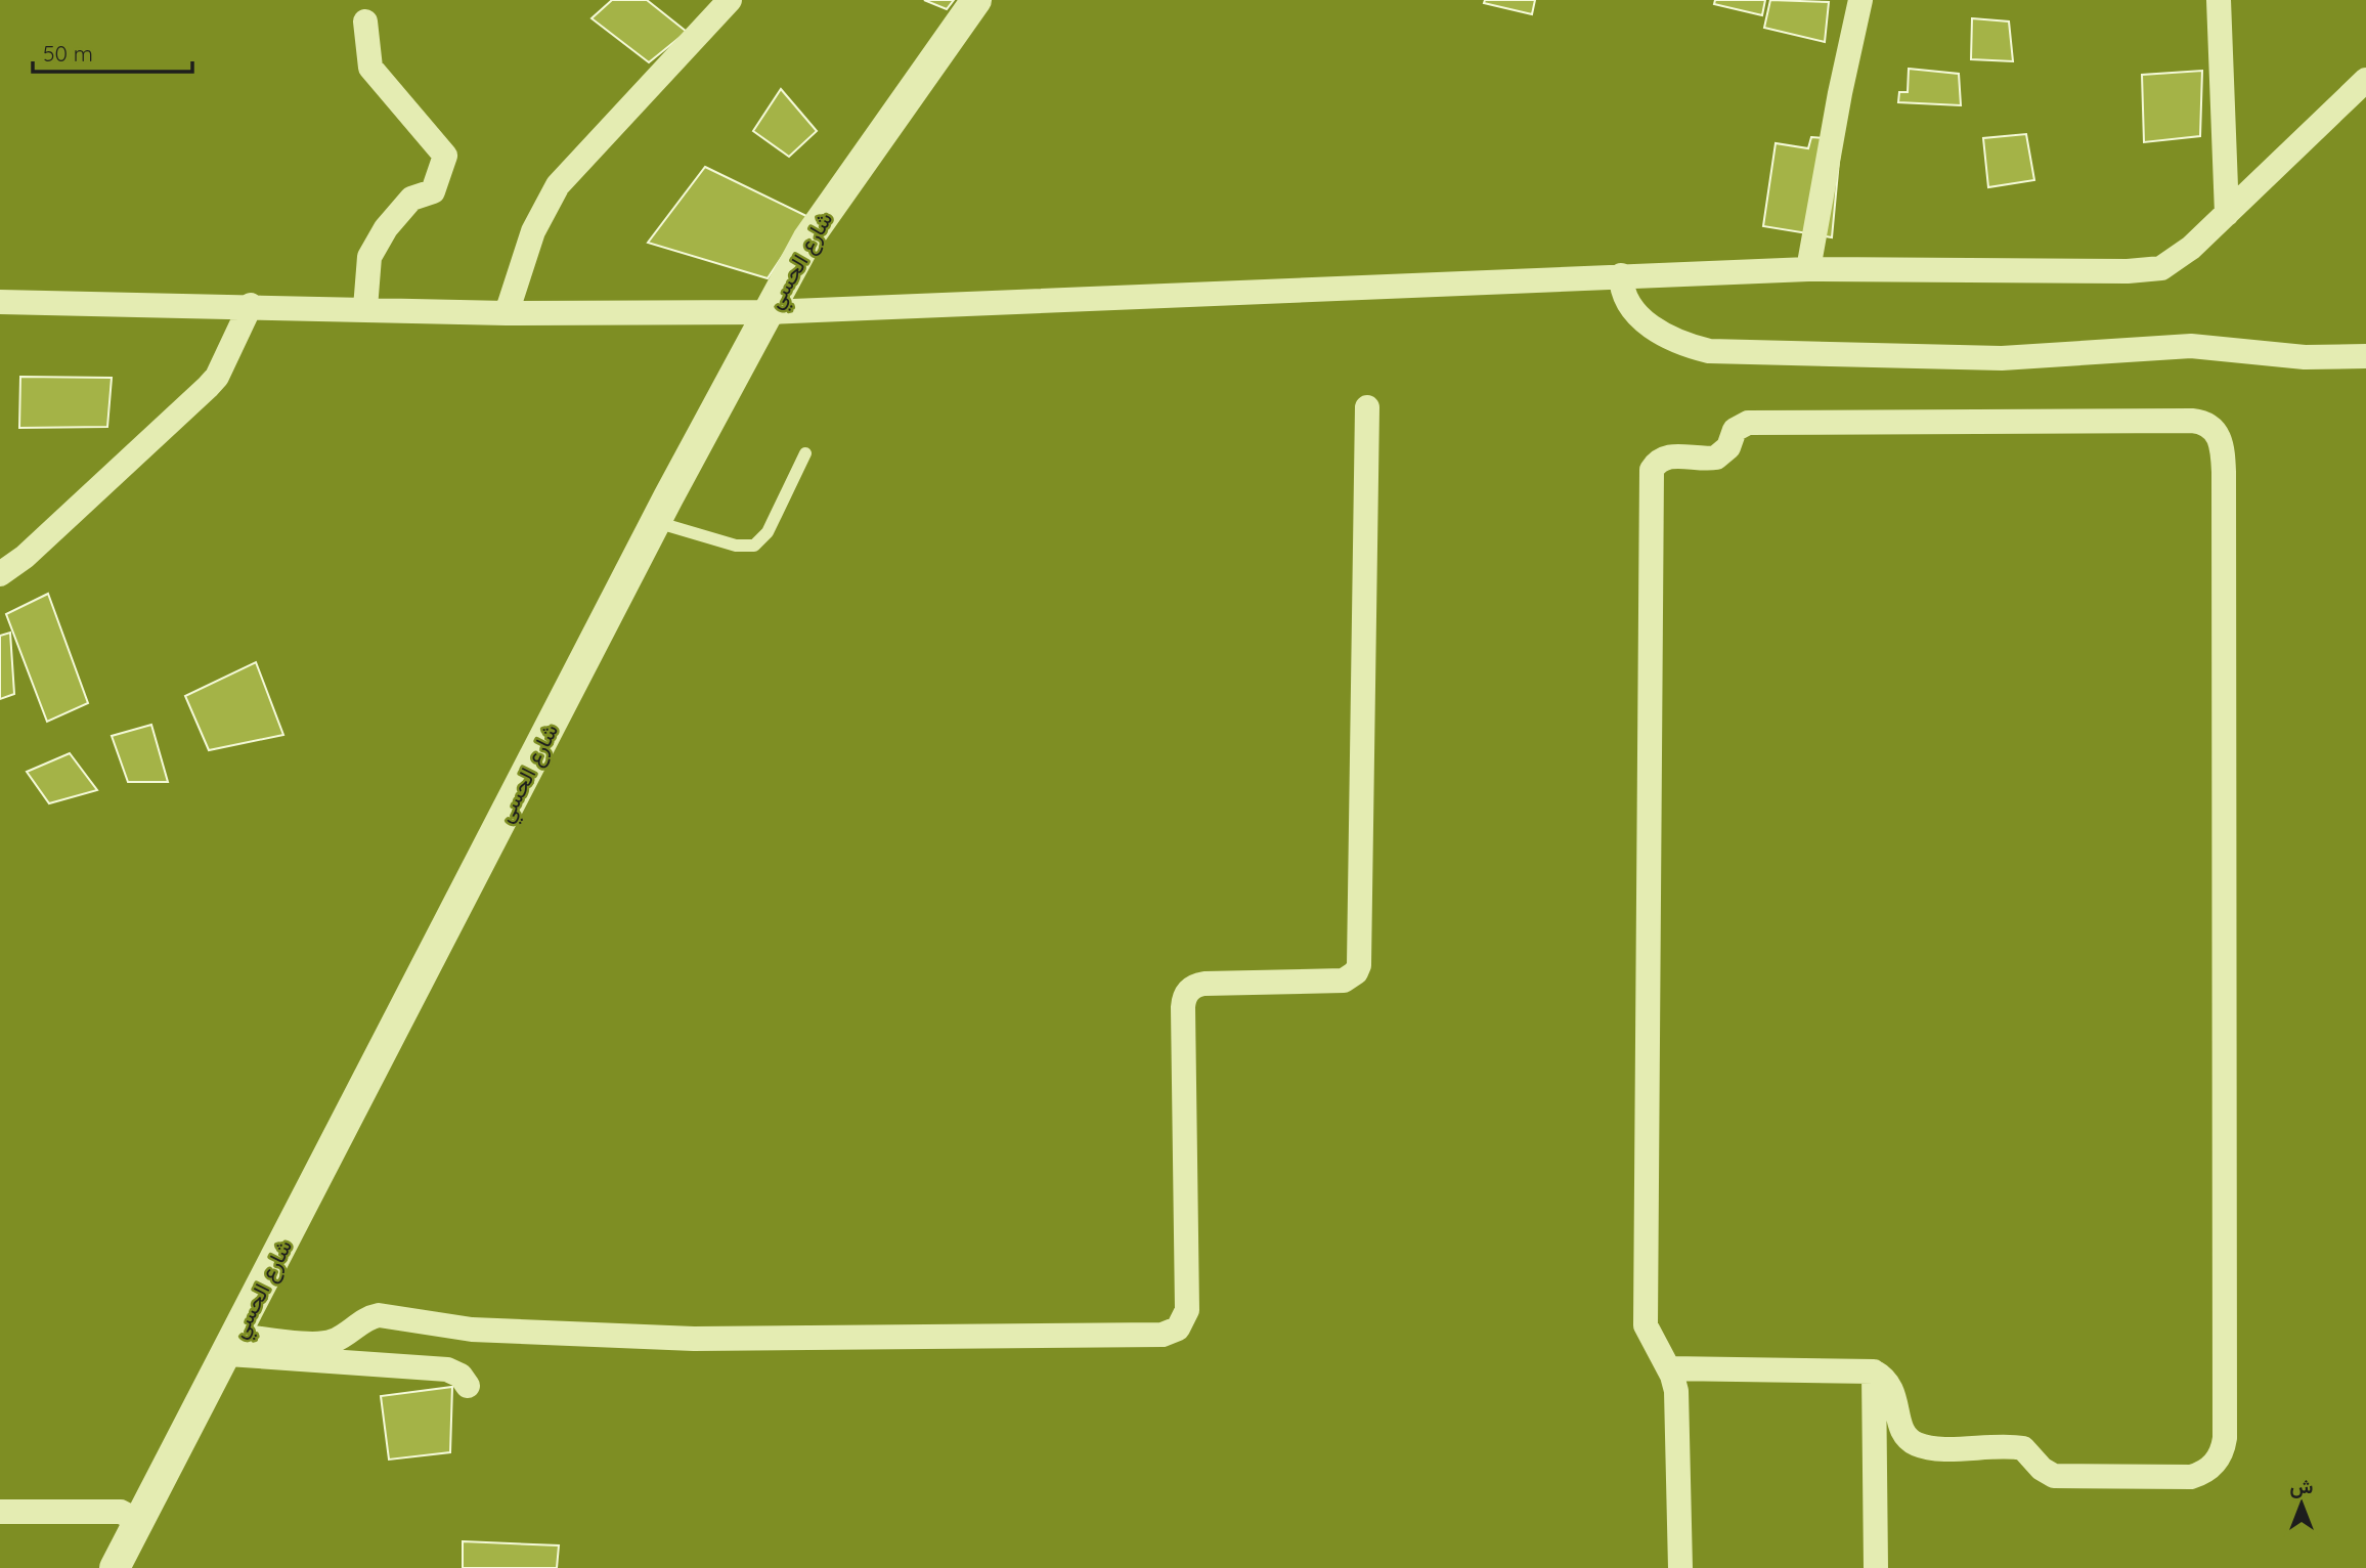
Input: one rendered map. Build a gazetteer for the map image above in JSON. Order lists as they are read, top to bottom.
{
  "streets": {
    "street": ["شارع الحسي"]
  },
  "scale_bar": "50 m",
  "north": "top"
}
